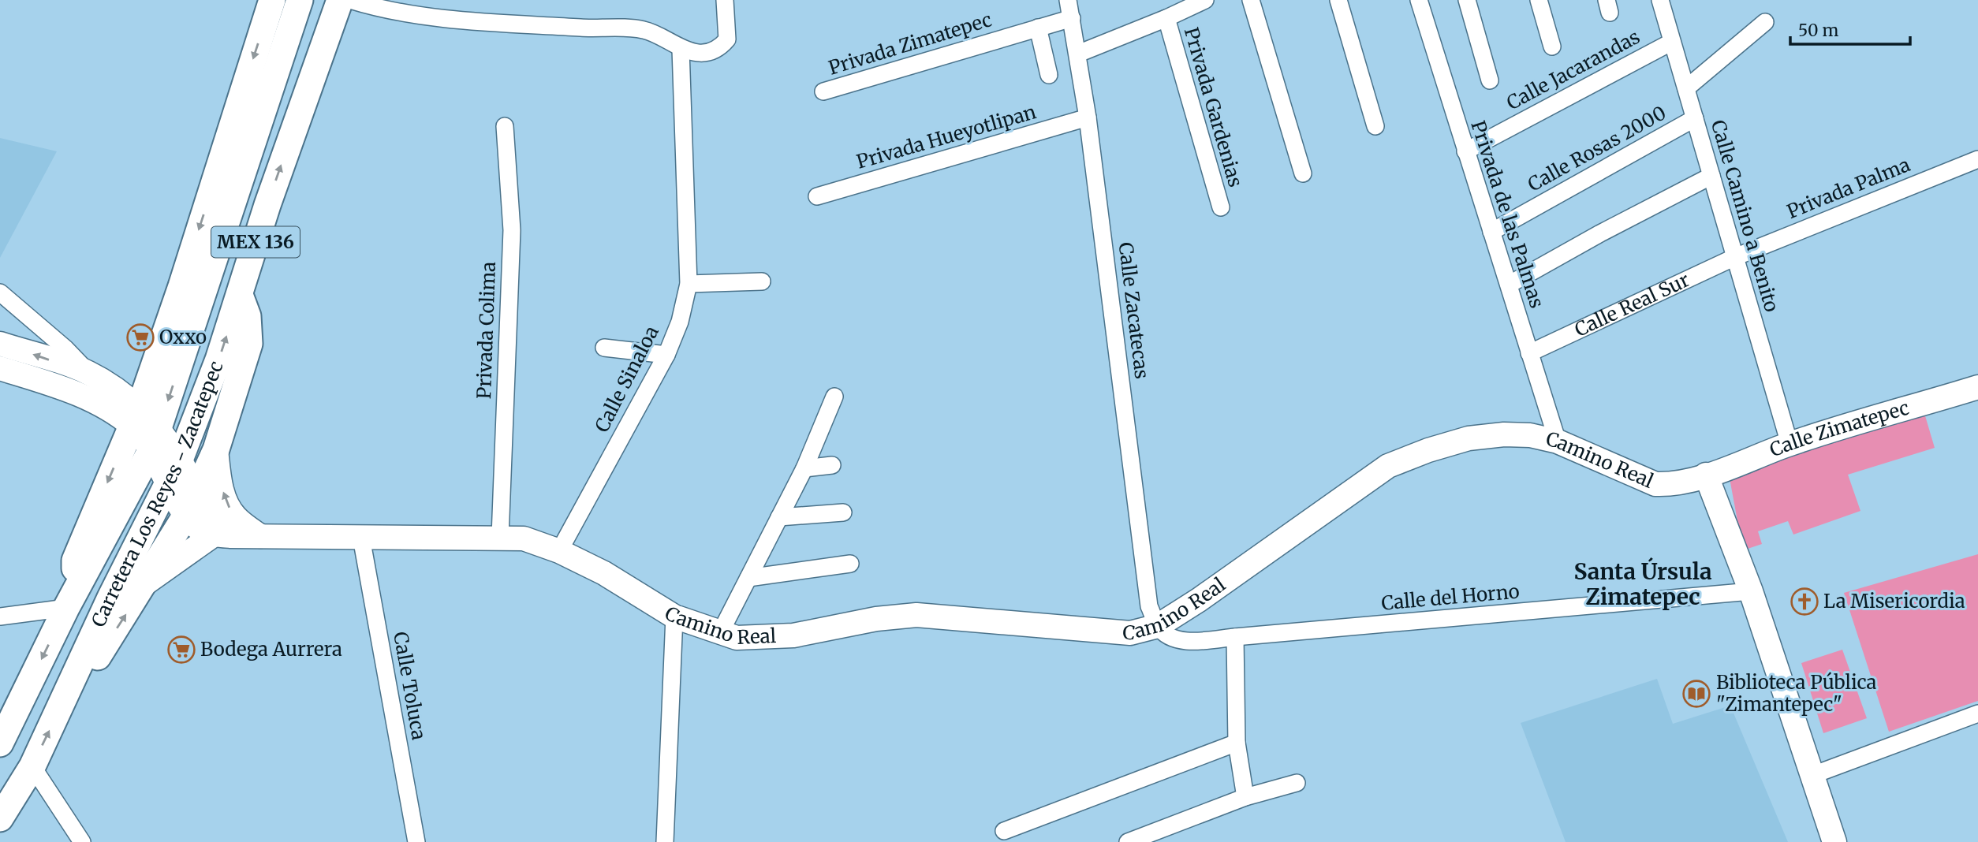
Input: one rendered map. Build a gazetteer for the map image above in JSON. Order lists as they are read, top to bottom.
{
  "streets": {
    "main road": [
      "MEX 136",
      "Calle Zimatepec",
      "Camino Real",
      "Carretera Los Reyes - Zacatepec"
    ],
    "street": [
      "Privada Zimatepec",
      "Calle Jacarandas",
      "Privada Gardenias",
      "Privada Hueyotlipan",
      "Calle Rosas 2000",
      "Privada Palma",
      "Privada de las Palmas",
      "Calle Camino a Benito",
      "Calle Real Sur",
      "Calle Zacatecas",
      "Privada Colima",
      "Calle Sinaloa",
      "Calle del Horno",
      "Calle Toluca"
    ]
  },
  "crossings": [
    ["Privada Zimatepec", "Calle Zacatecas"],
    ["Calle Jacarandas", "Privada de las Palmas"],
    ["Calle Jacarandas", "Calle Camino a Benito"],
    ["Privada Hueyotlipan", "Calle Zacatecas"],
    ["Calle Rosas 2000", "Privada de las Palmas"],
    ["Calle Rosas 2000", "Calle Camino a Benito"],
    ["Privada Palma", "Calle Camino a Benito"],
    ["Privada Palma", "Calle Real Sur"],
    ["Privada de las Palmas", "Calle Real Sur"],
    ["Privada de las Palmas", "Camino Real"],
    ["Calle Camino a Benito", "Calle Real Sur"],
    ["Calle Camino a Benito", "Calle Zimatepec"],
    ["Calle Zacatecas", "Camino Real"],
    ["Calle Zacatecas", "Calle del Horno"],
    ["Privada Colima", "Camino Real"],
    ["Calle Sinaloa", "Camino Real"],
    ["Calle Zimatepec", "Camino Real"],
    ["Camino Real", "Calle del Horno"],
    ["Camino Real", "Calle Toluca"]
  ],
  "districts": ["Santa Úrsula Zimatepec"],
  "places": {
    "supermarket": ["Oxxo", "Bodega Aurrera"],
    "church": ["La Misericordia"],
    "library": ["Biblioteca Pública \"Zimantepec\""]
  },
  "scale_bar": "50 m"
}
